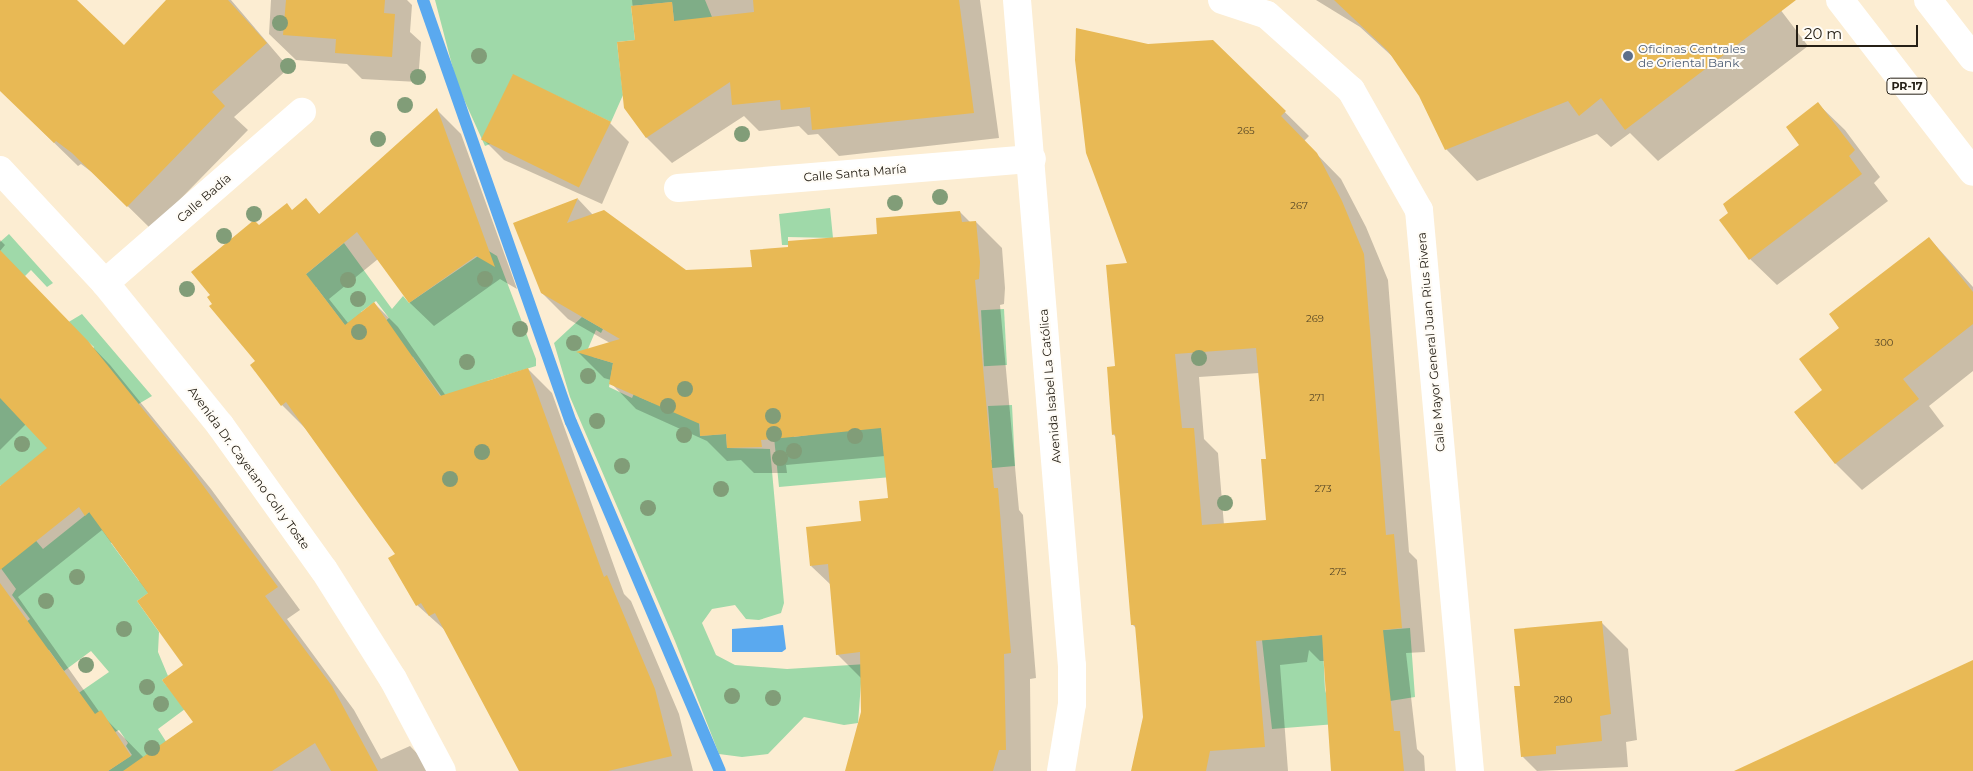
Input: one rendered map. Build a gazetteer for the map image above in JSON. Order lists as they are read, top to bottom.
{
  "streets": {
    "main road": [
      "PR-17",
      "Calle Santa María",
      "Calle Badía",
      "Calle Mayor General Juan Rius Rivera",
      "Avenida Isabel La Católica",
      "Avenida Dr. Cayetano Coll y Toste"
    ]
  },
  "crossings": [
    ["Calle Santa María", "Avenida Isabel La Católica"],
    ["Calle Badía", "Avenida Dr. Cayetano Coll y Toste"]
  ],
  "places": ["Oficinas Centrales de Oriental Bank"],
  "house_numbers": [
    "265",
    "267",
    "269",
    "300",
    "271",
    "273",
    "275",
    "280"
  ],
  "scale_bar": "20 m"
}
